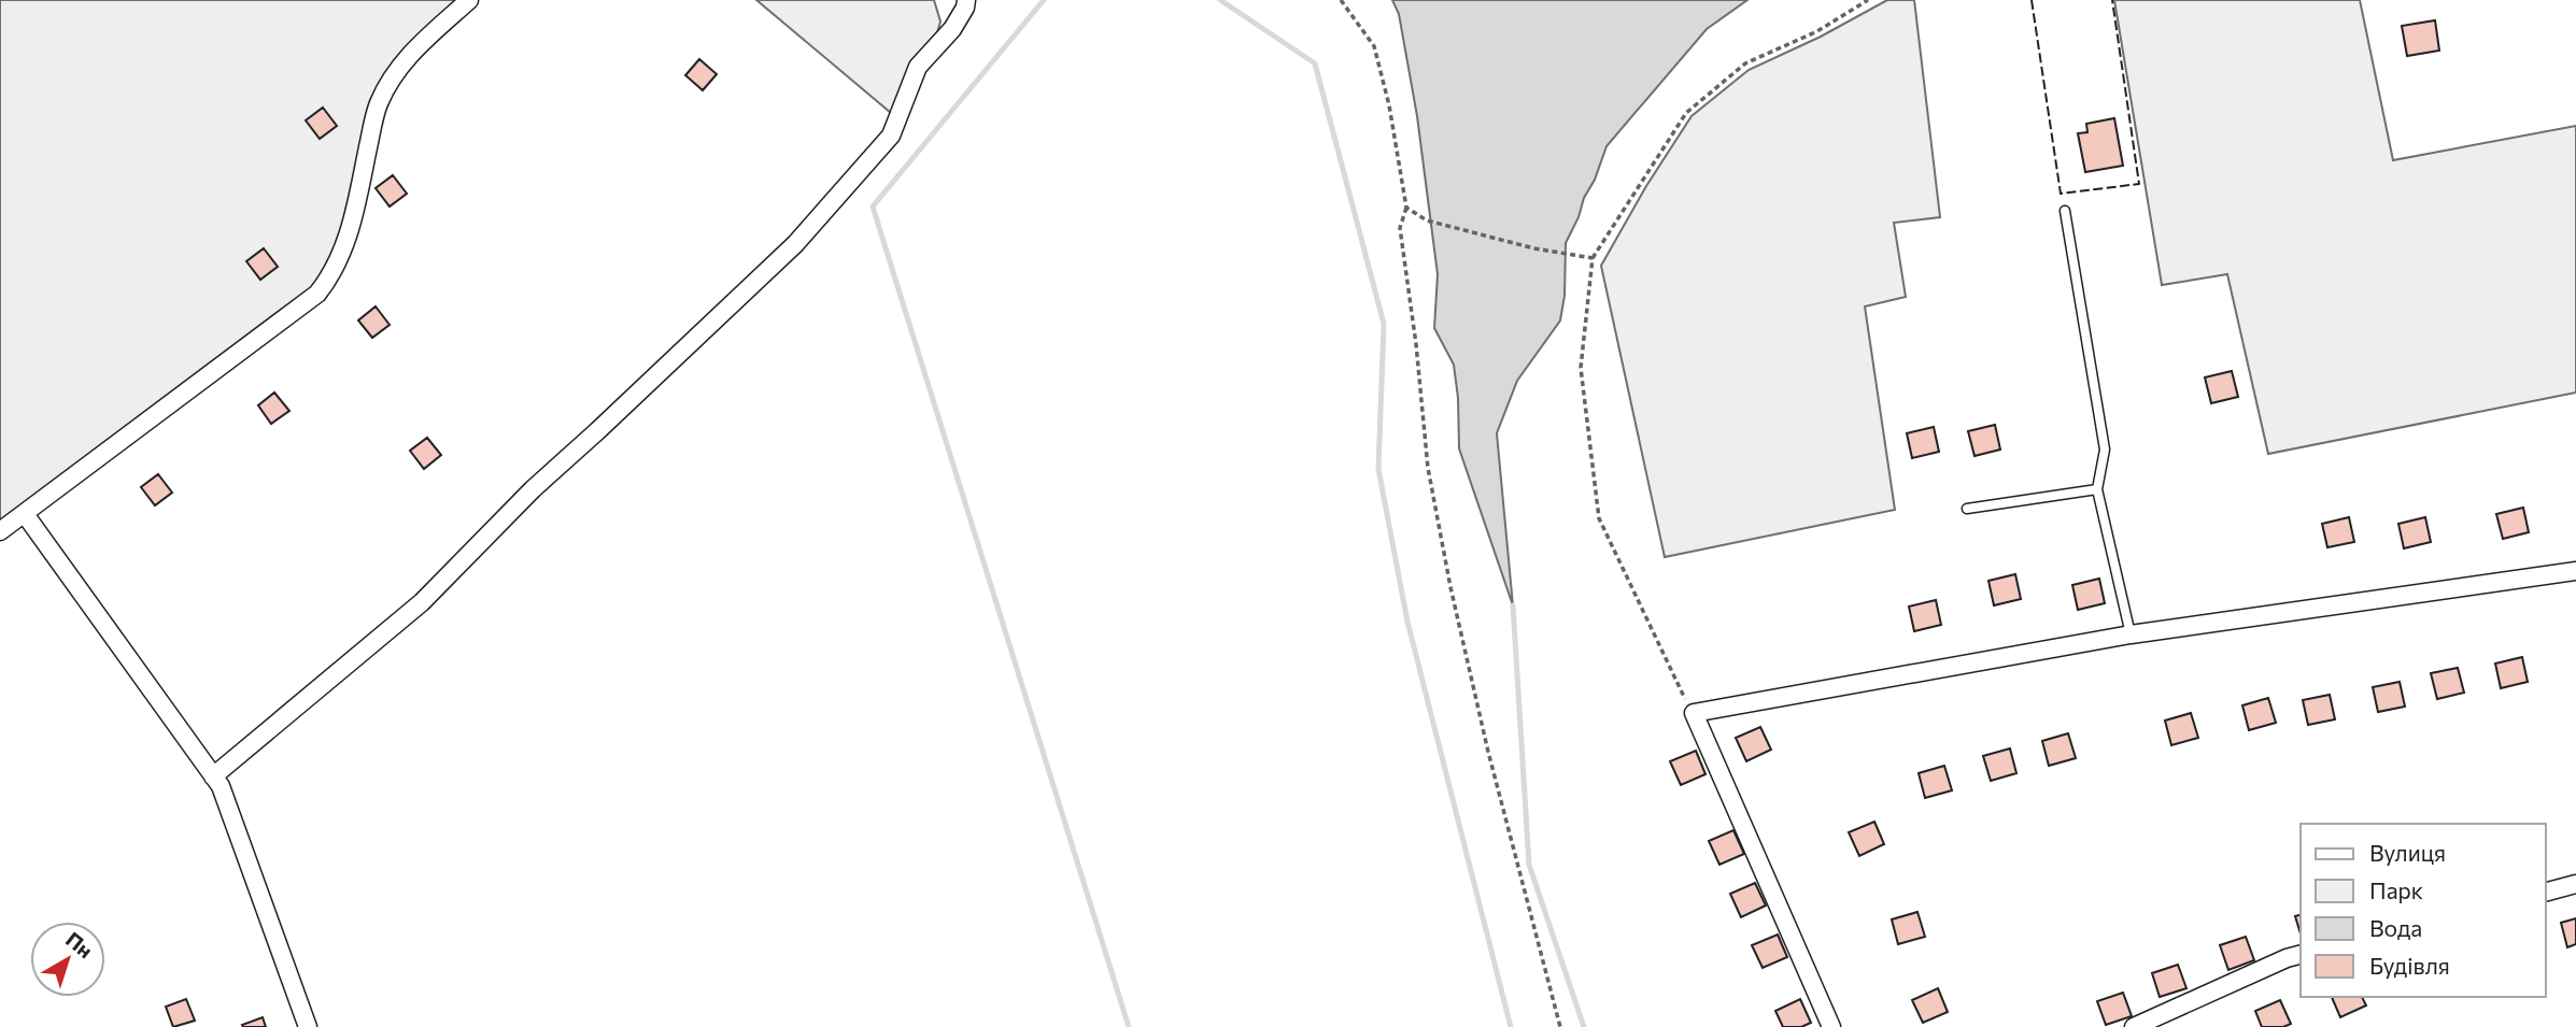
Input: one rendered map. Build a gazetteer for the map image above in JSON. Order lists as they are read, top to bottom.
{
  "legend": [
    "Вулиця",
    "Парк",
    "Вода",
    "Будівля"
  ],
  "north": "top right"
}
